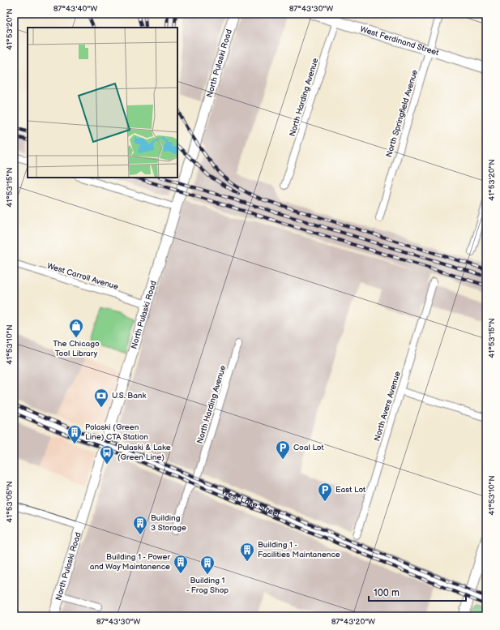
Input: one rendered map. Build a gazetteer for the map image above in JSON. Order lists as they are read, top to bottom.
{
  "streets": {
    "main road": ["West Ferdinand Street", "North Pulaski Road", "West Lake Street"],
    "street": [
      "North Harding Avenue",
      "North Springfield Avenue",
      "West Carroll Avenue",
      "North Avers Avenue"
    ]
  },
  "crossings": [
    ["West Ferdinand Street", "North Harding Avenue"],
    ["West Ferdinand Street", "North Springfield Avenue"],
    ["North Pulaski Road", "West Carroll Avenue"],
    ["North Pulaski Road", "West Lake Street"],
    ["North Harding Avenue", "West Lake Street"],
    ["North Avers Avenue", "West Lake Street"]
  ],
  "places": {
    "shop": ["The Chicago Tool Library"],
    "bank": ["U.S. Bank"],
    "building": [
      "Polaski (Green Line) CTA Station",
      "Building 3 Storage",
      "Building 1 - Facilities Maintanence",
      "Building 1 - Power and Way Maintanence",
      "Building 1 - Frog Shop"
    ],
    "parking": ["Coal Lot", "East Lot"],
    "bus stop": ["Pulaski & Lake (Green Line)"]
  },
  "scale_bar": "100 m",
  "coordinates": [
    "87°43'40\"W",
    "87°43'30\"W",
    "41°53'20\"N",
    "41°53'15\"N",
    "41°53'10\"N",
    "41°53'05\"N",
    "87°43'20\"W"
  ]
}
